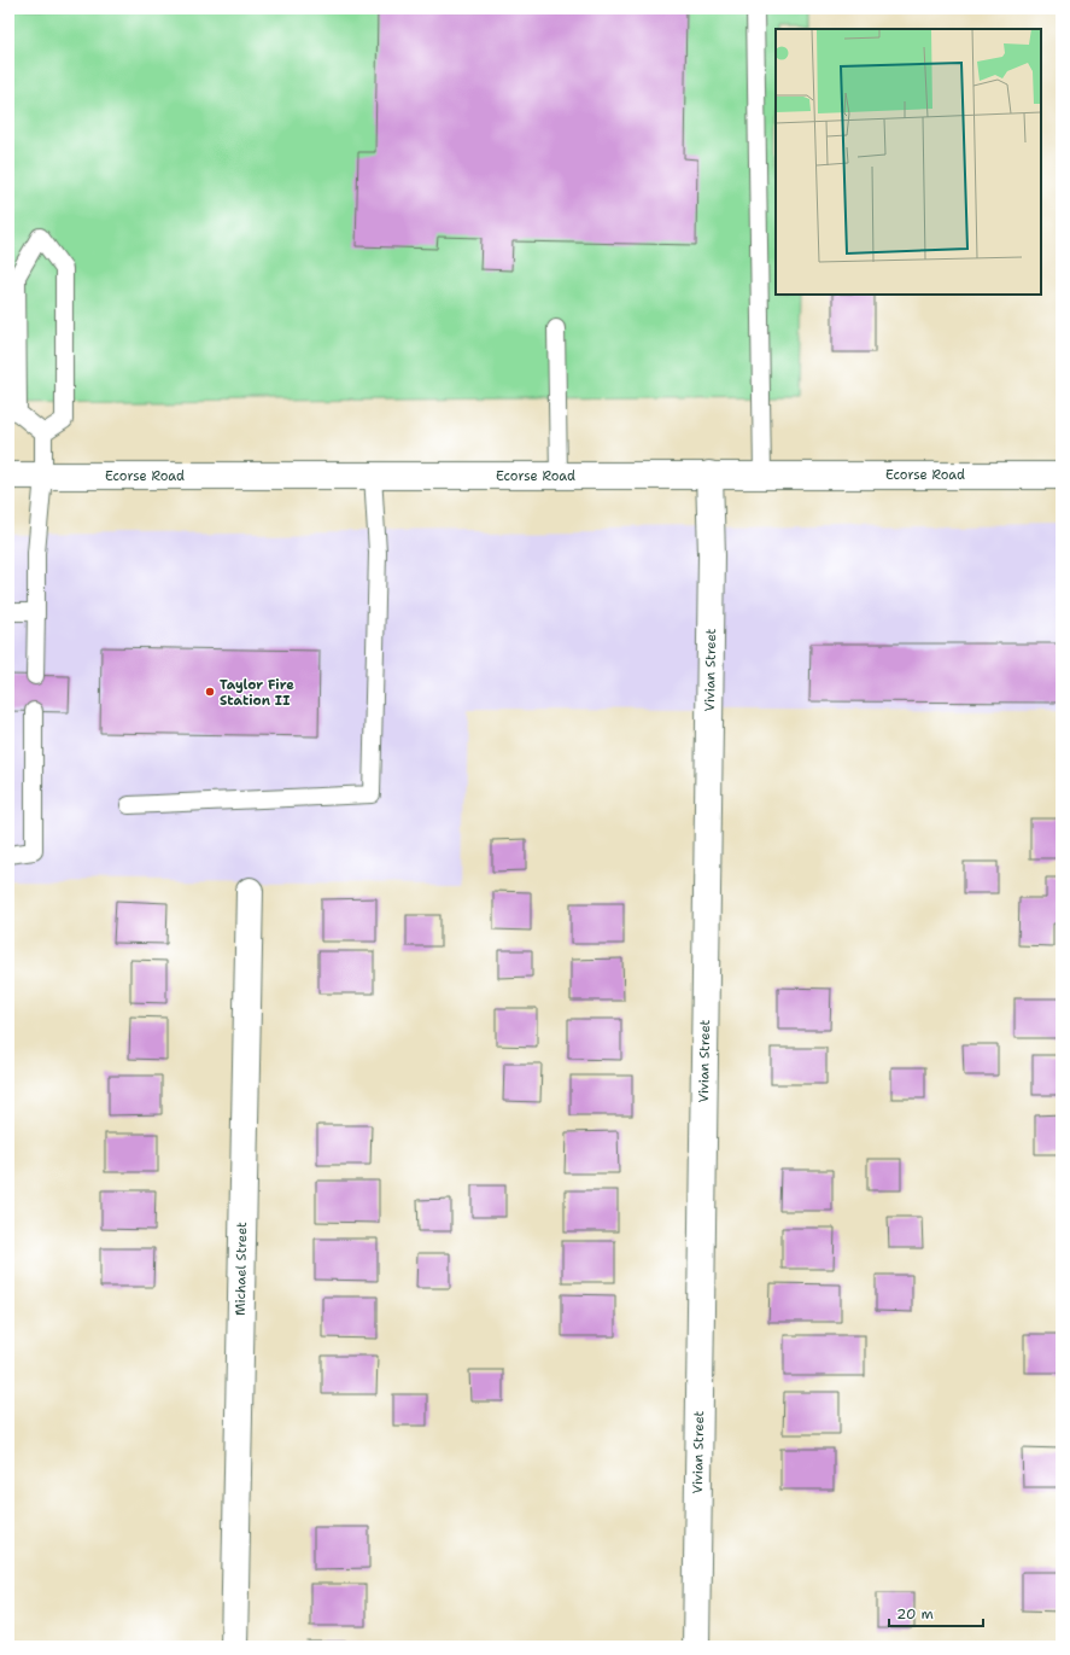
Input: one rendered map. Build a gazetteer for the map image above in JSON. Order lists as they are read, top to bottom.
{
  "streets": {
    "street": ["Ecorse Road", "Vivian Street", "Michael Street"]
  },
  "crossings": [
    ["Ecorse Road", "Vivian Street"]
  ],
  "places": ["Taylor Fire Station II"],
  "scale_bar": "20 m"
}
